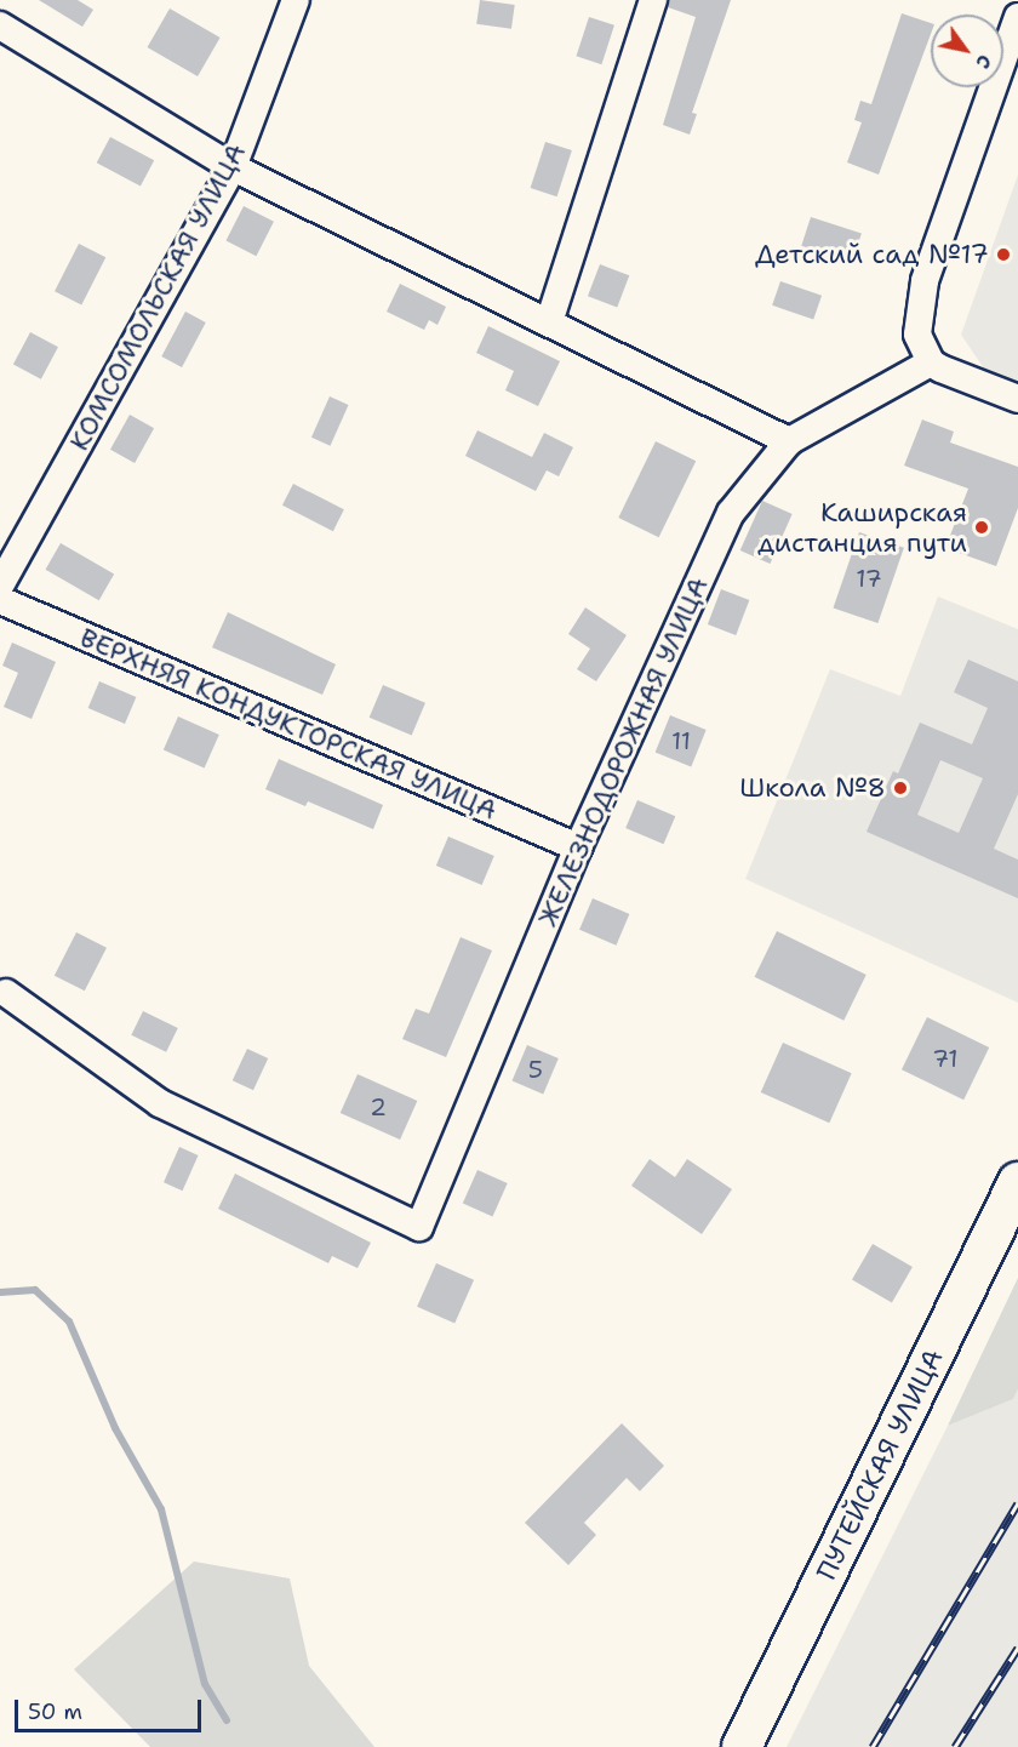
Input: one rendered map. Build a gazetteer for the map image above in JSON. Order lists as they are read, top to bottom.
{
  "streets": {
    "main road": ["ПУТЕЙСКАЯ УЛИЦА"],
    "street": ["КОМСОМОЛЬСКАЯ УЛИЦА", "ВЕРХНЯЯ КОНДУКТОРСКАЯ УЛИЦА", "ЖЕЛЕЗНОДОРОЖНАЯ УЛИЦА"]
  },
  "crossings": [
    ["ВЕРХНЯЯ КОНДУКТОРСКАЯ УЛИЦА", "ЖЕЛЕЗНОДОРОЖНАЯ УЛИЦА"]
  ],
  "places": ["Детский сад №17", "Каширская дистанция пути", "Школа №8"],
  "house_numbers": [
    "17",
    "11",
    "71",
    "5",
    "2"
  ],
  "scale_bar": "50 m",
  "north": "bottom right"
}
